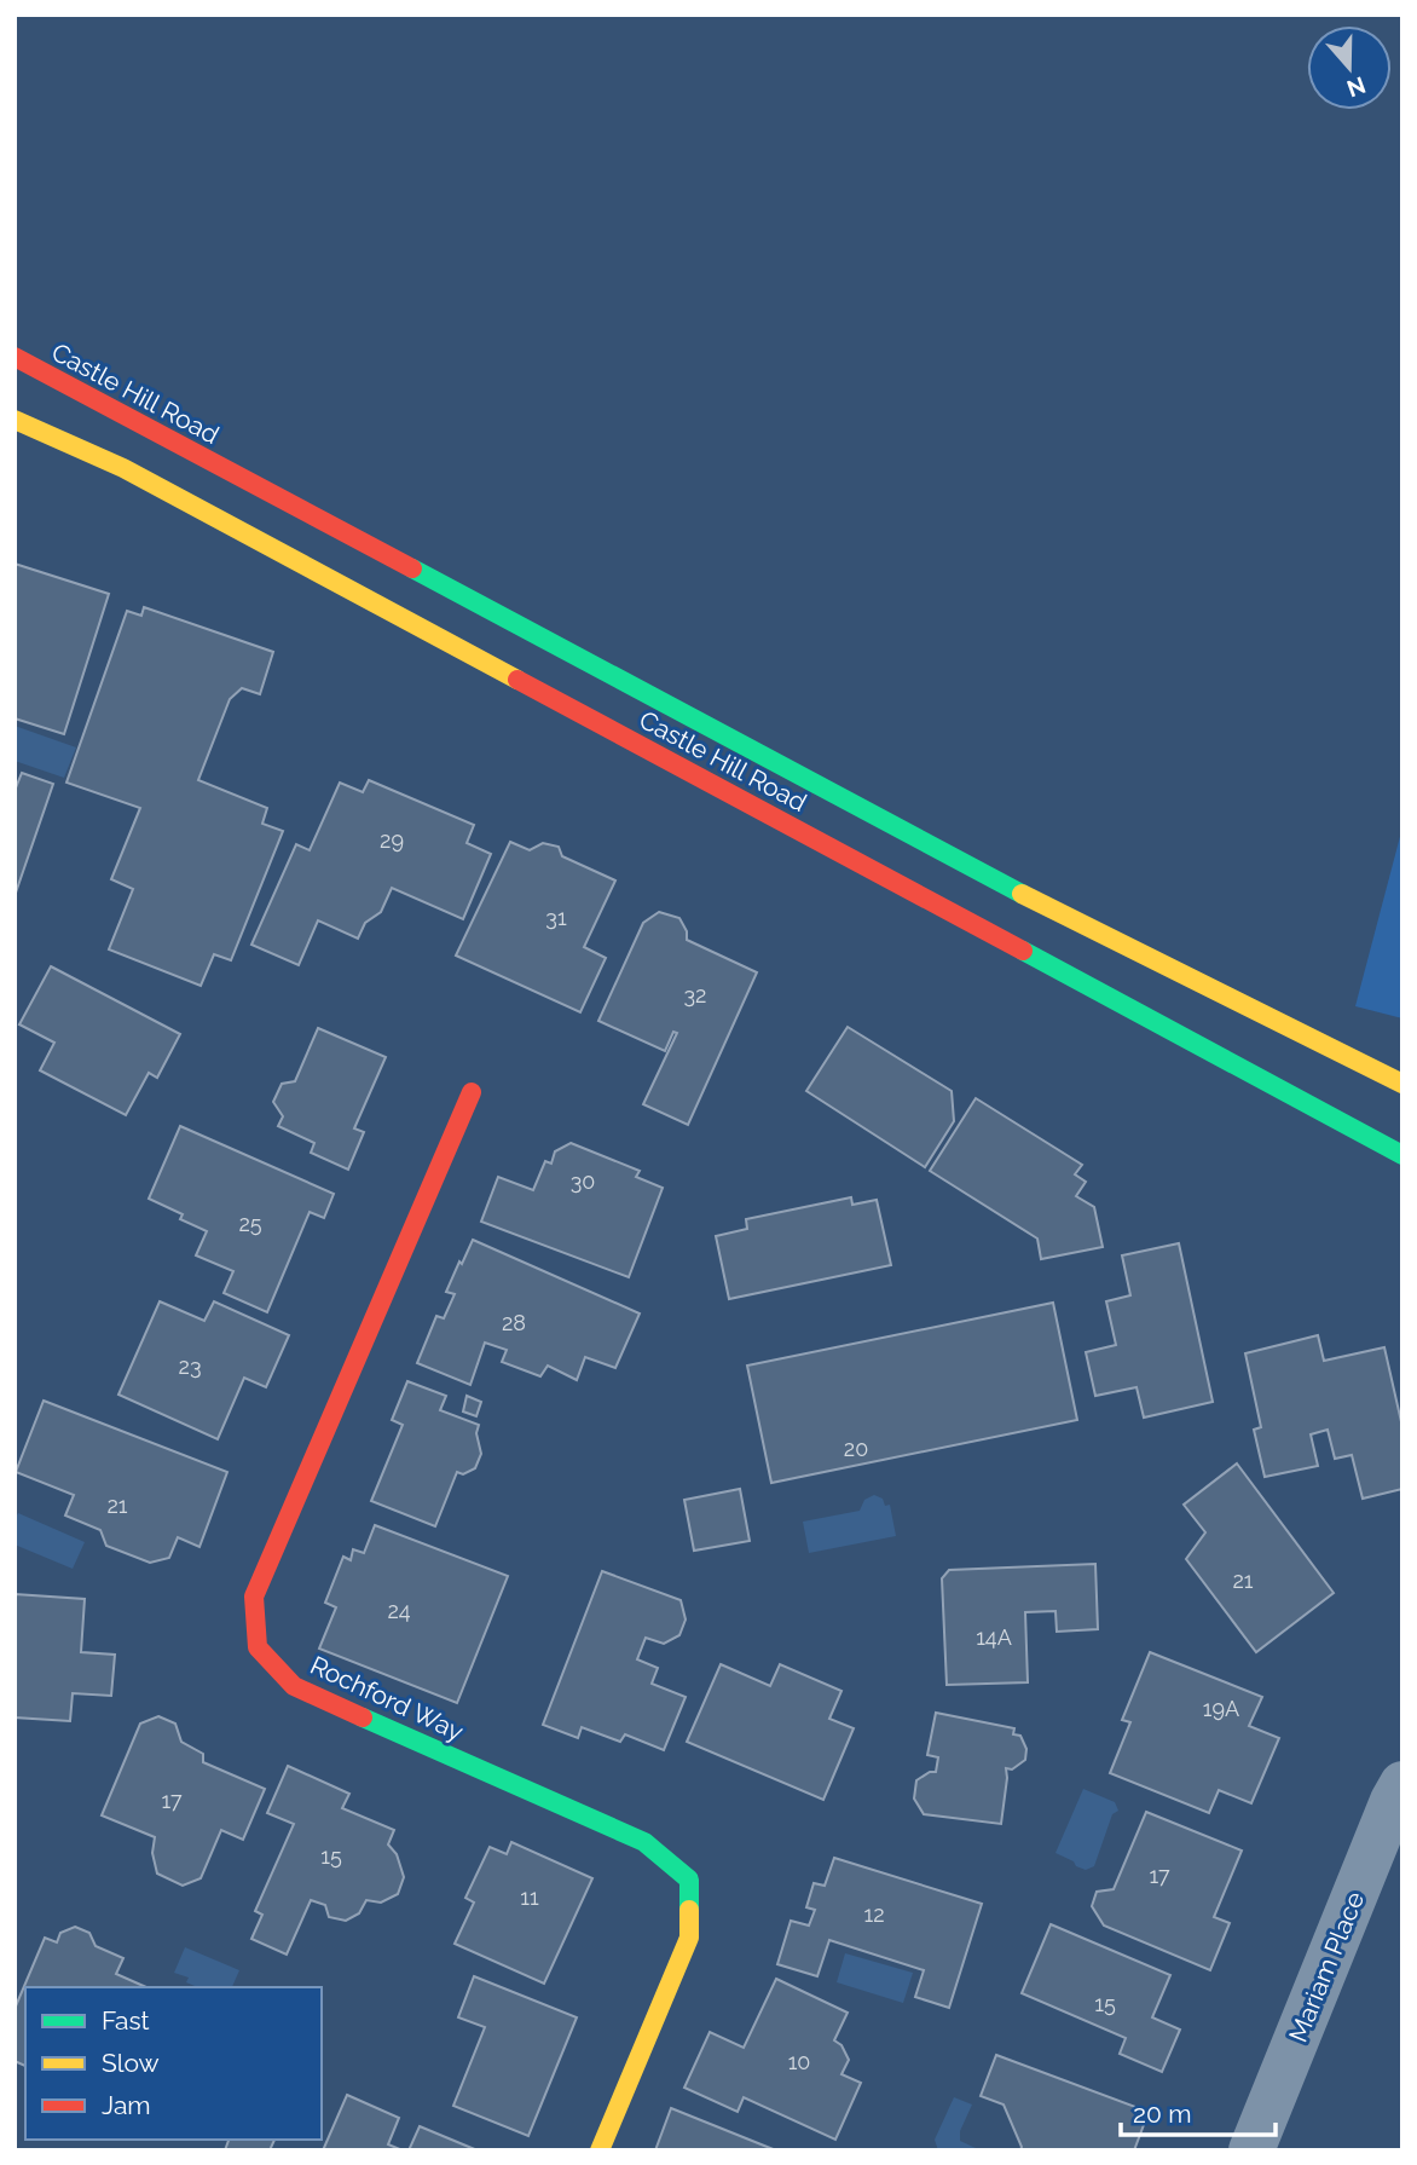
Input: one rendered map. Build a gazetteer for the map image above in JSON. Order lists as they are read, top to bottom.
{
  "streets": {
    "main road": ["Castle Hill Road", "Rochford Way"],
    "street": ["Mariam Place"]
  },
  "house_numbers": [
    "29",
    "31",
    "32",
    "30",
    "25",
    "28",
    "23",
    "20",
    "21",
    "21",
    "24",
    "14A",
    "19A",
    "17",
    "15",
    "17",
    "11",
    "12",
    "15",
    "10"
  ],
  "legend": ["Fast", "Slow", "Jam"],
  "scale_bar": "20 m",
  "north": "bottom"
}
